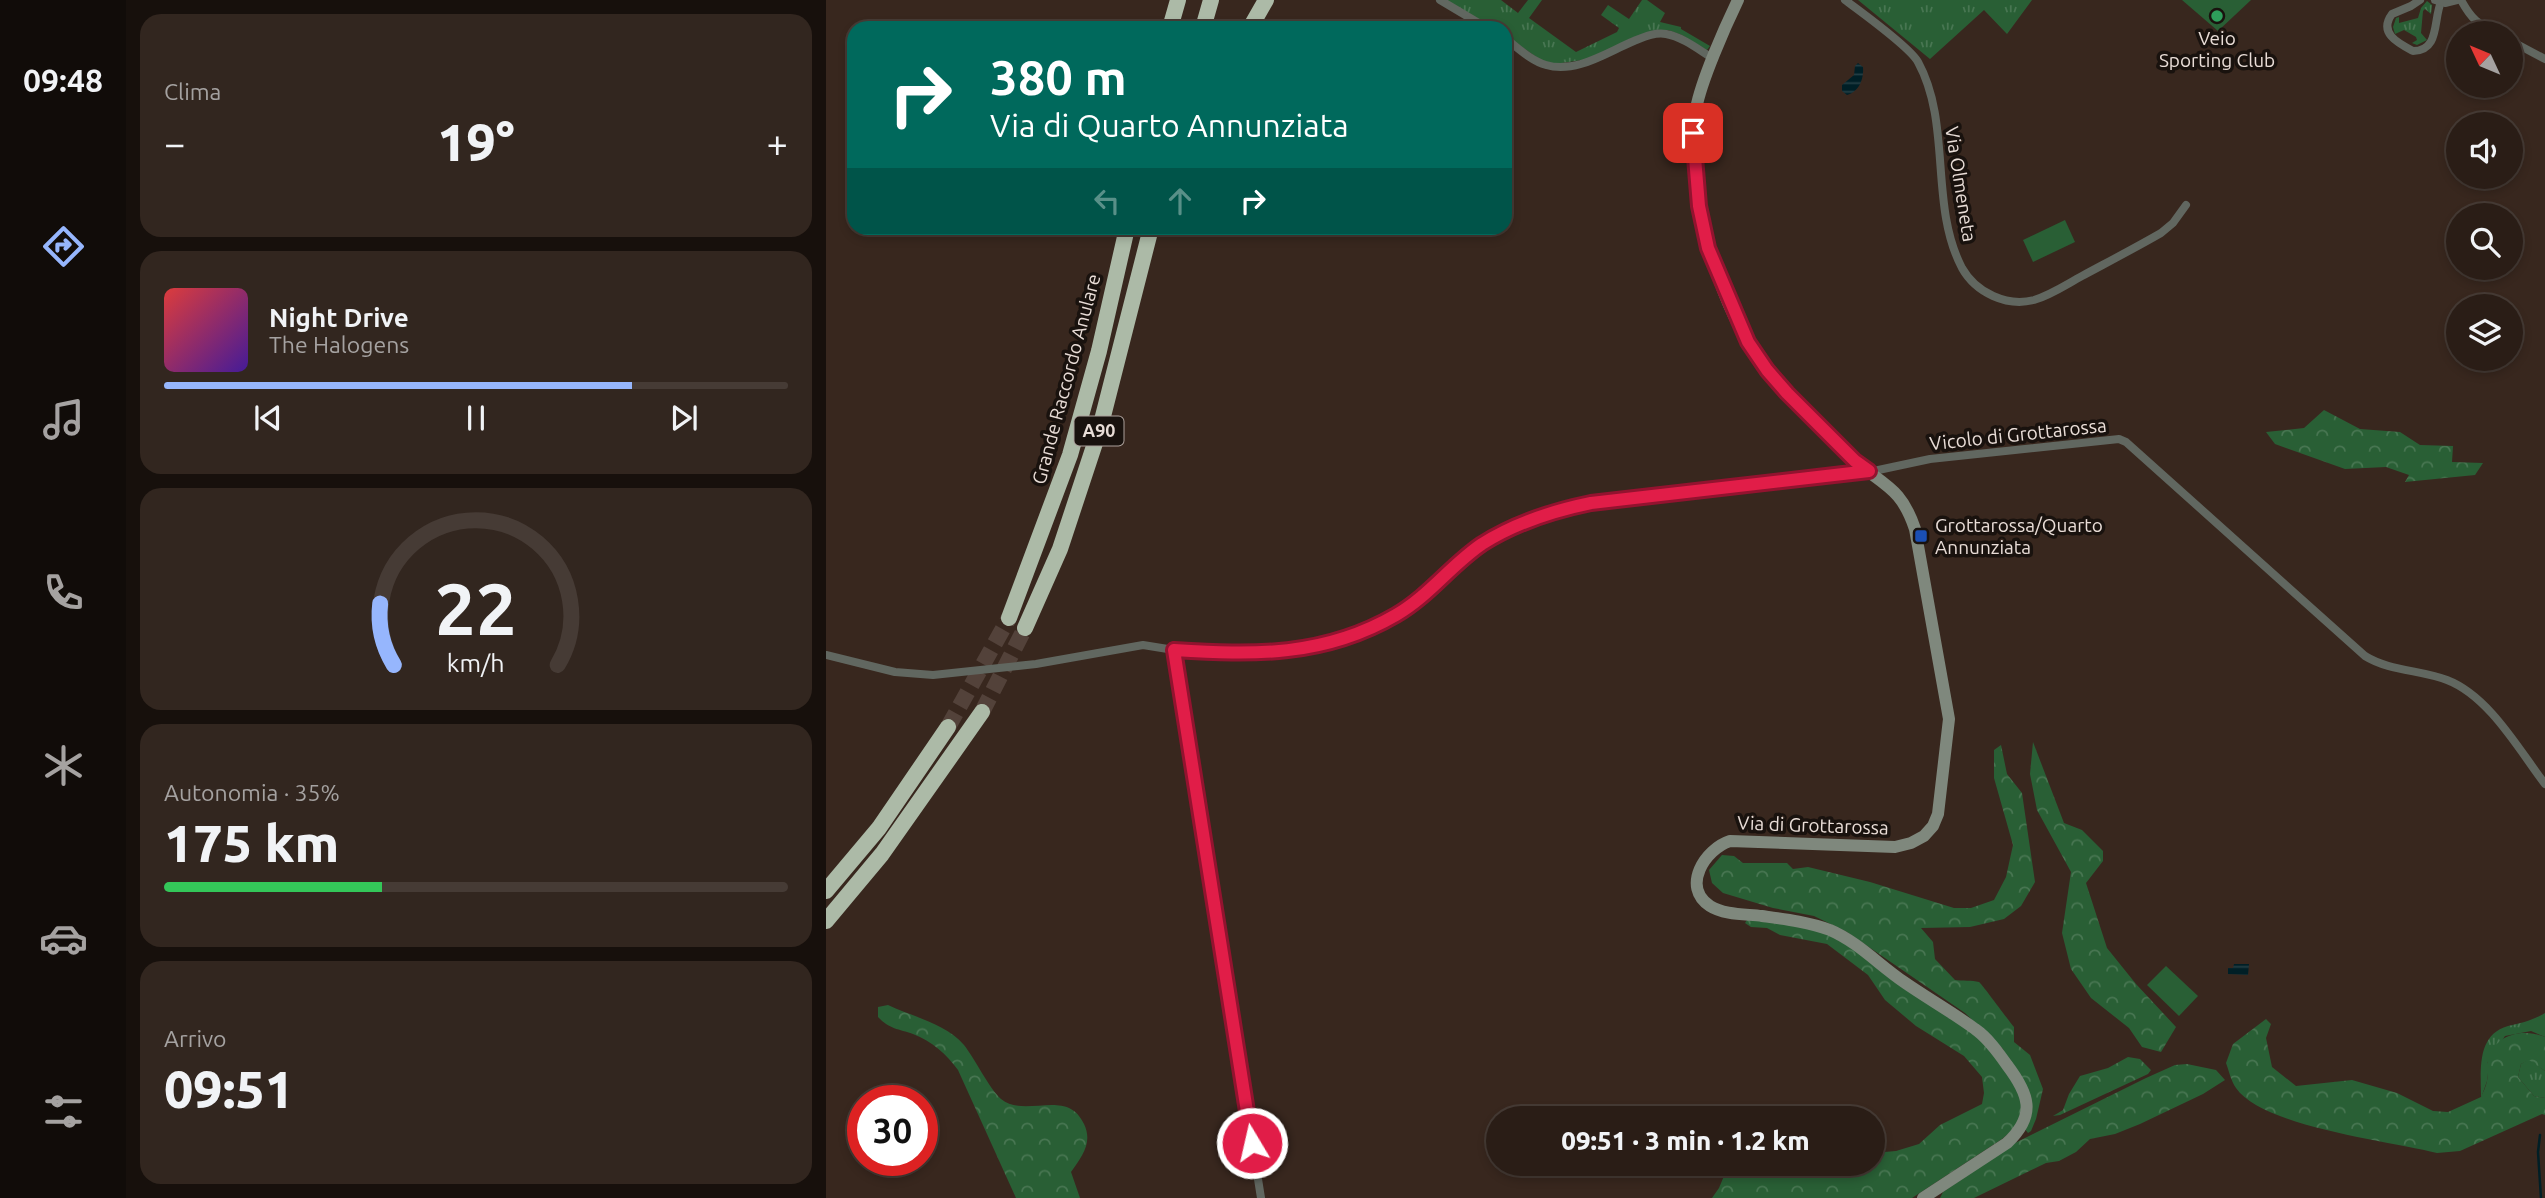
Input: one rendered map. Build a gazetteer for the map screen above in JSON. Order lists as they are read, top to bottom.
{
  "streets": {
    "highway": ["Grande Raccordo Anulare", "A90"],
    "street": ["Via Olmeneta", "Vicolo di Grottarossa", "Via di Grottarossa"]
  },
  "crossings": [
    ["Vicolo di Grottarossa", "Via di Grottarossa"]
  ],
  "places": {
    "other": ["Veio Sporting Club"],
    "transit": ["Grottarossa/Quarto Annunziata"]
  },
  "north": "top left",
  "page": {
    "tabs": "09:48",
    "tile": [
      "Clima",
      ["Autonomia · 35%", "175 km"],
      ["Arrivo", "09:51"]
    ],
    "turn": ["380 m", "Via di Quarto Annunziata"],
    "heat": ["−", "19°", "+"],
    "song": ["Night Drive", "The Halogens"],
    "limit": "30",
    "trip": "09:51 · 3 min · 1.2 km",
    "gauge": ["22", "km/h"]
  }
}
